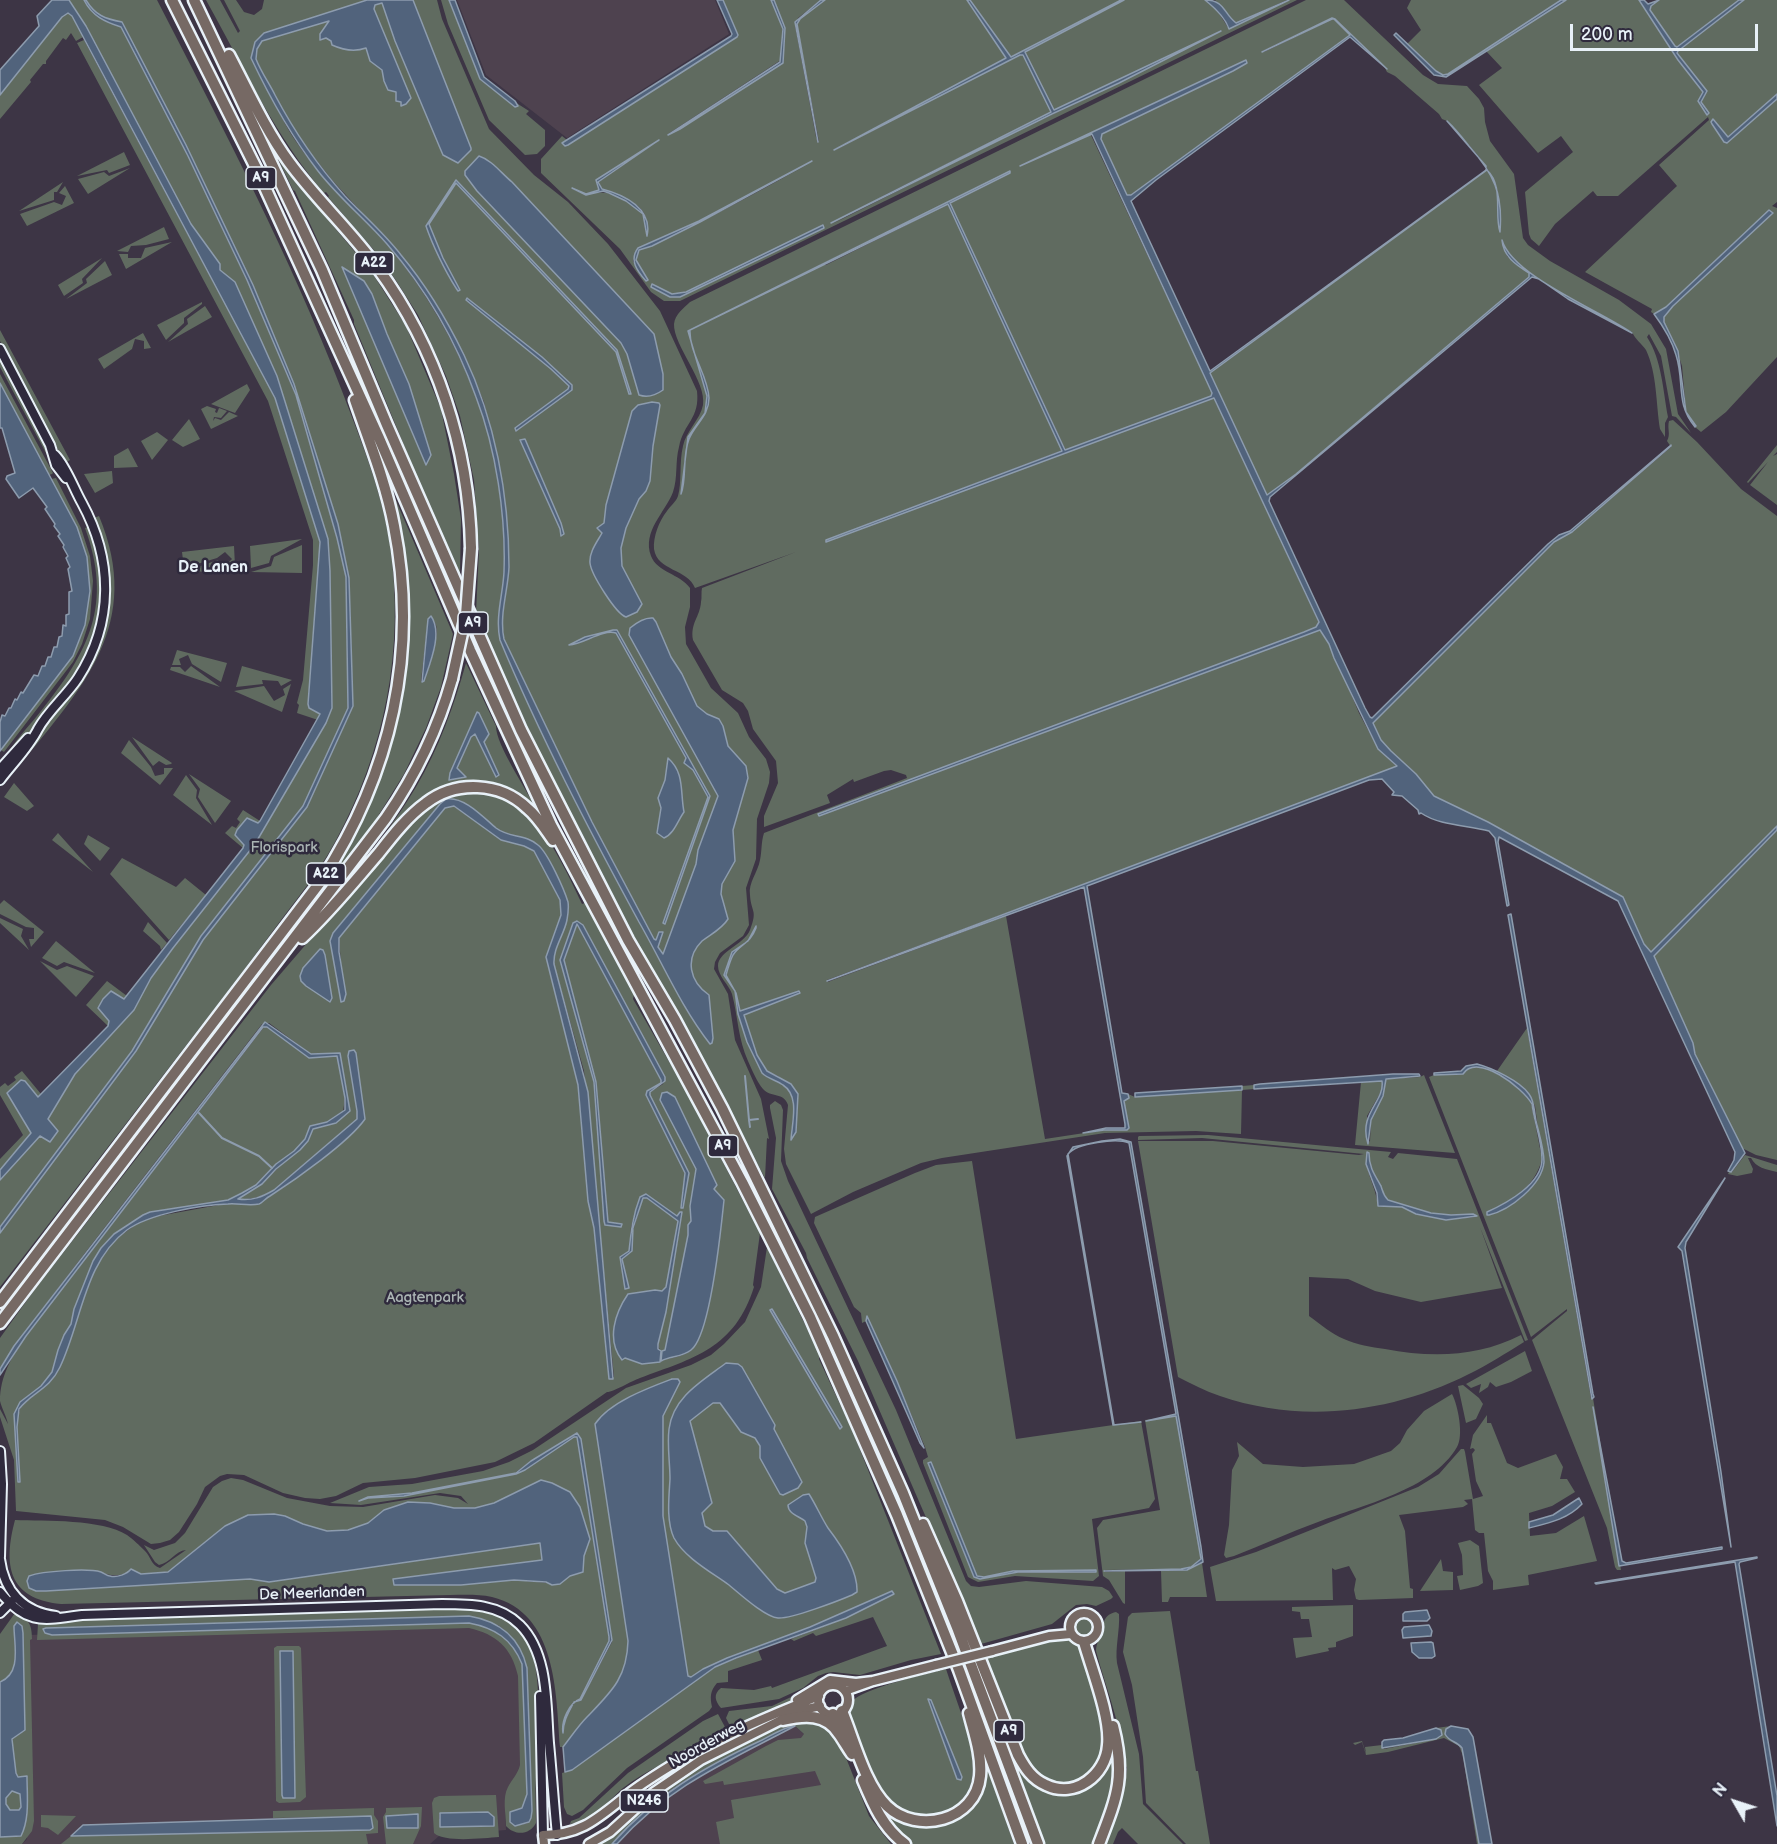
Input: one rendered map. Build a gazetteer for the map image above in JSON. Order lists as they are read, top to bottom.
{
  "streets": {
    "highway": ["A9", "A22"],
    "main road": ["De Meerlanden", "Noorderweg", "N246"]
  },
  "crossings": [
    ["A9", "A22"],
    ["A9", "Noorderweg"],
    ["A9", "N246"],
    ["De Meerlanden", "Noorderweg"],
    ["Noorderweg", "N246"]
  ],
  "districts": ["De Lanen"],
  "parks": ["Florispark", "Aagtenpark"],
  "scale_bar": "200 m",
  "north": "top left"
}
